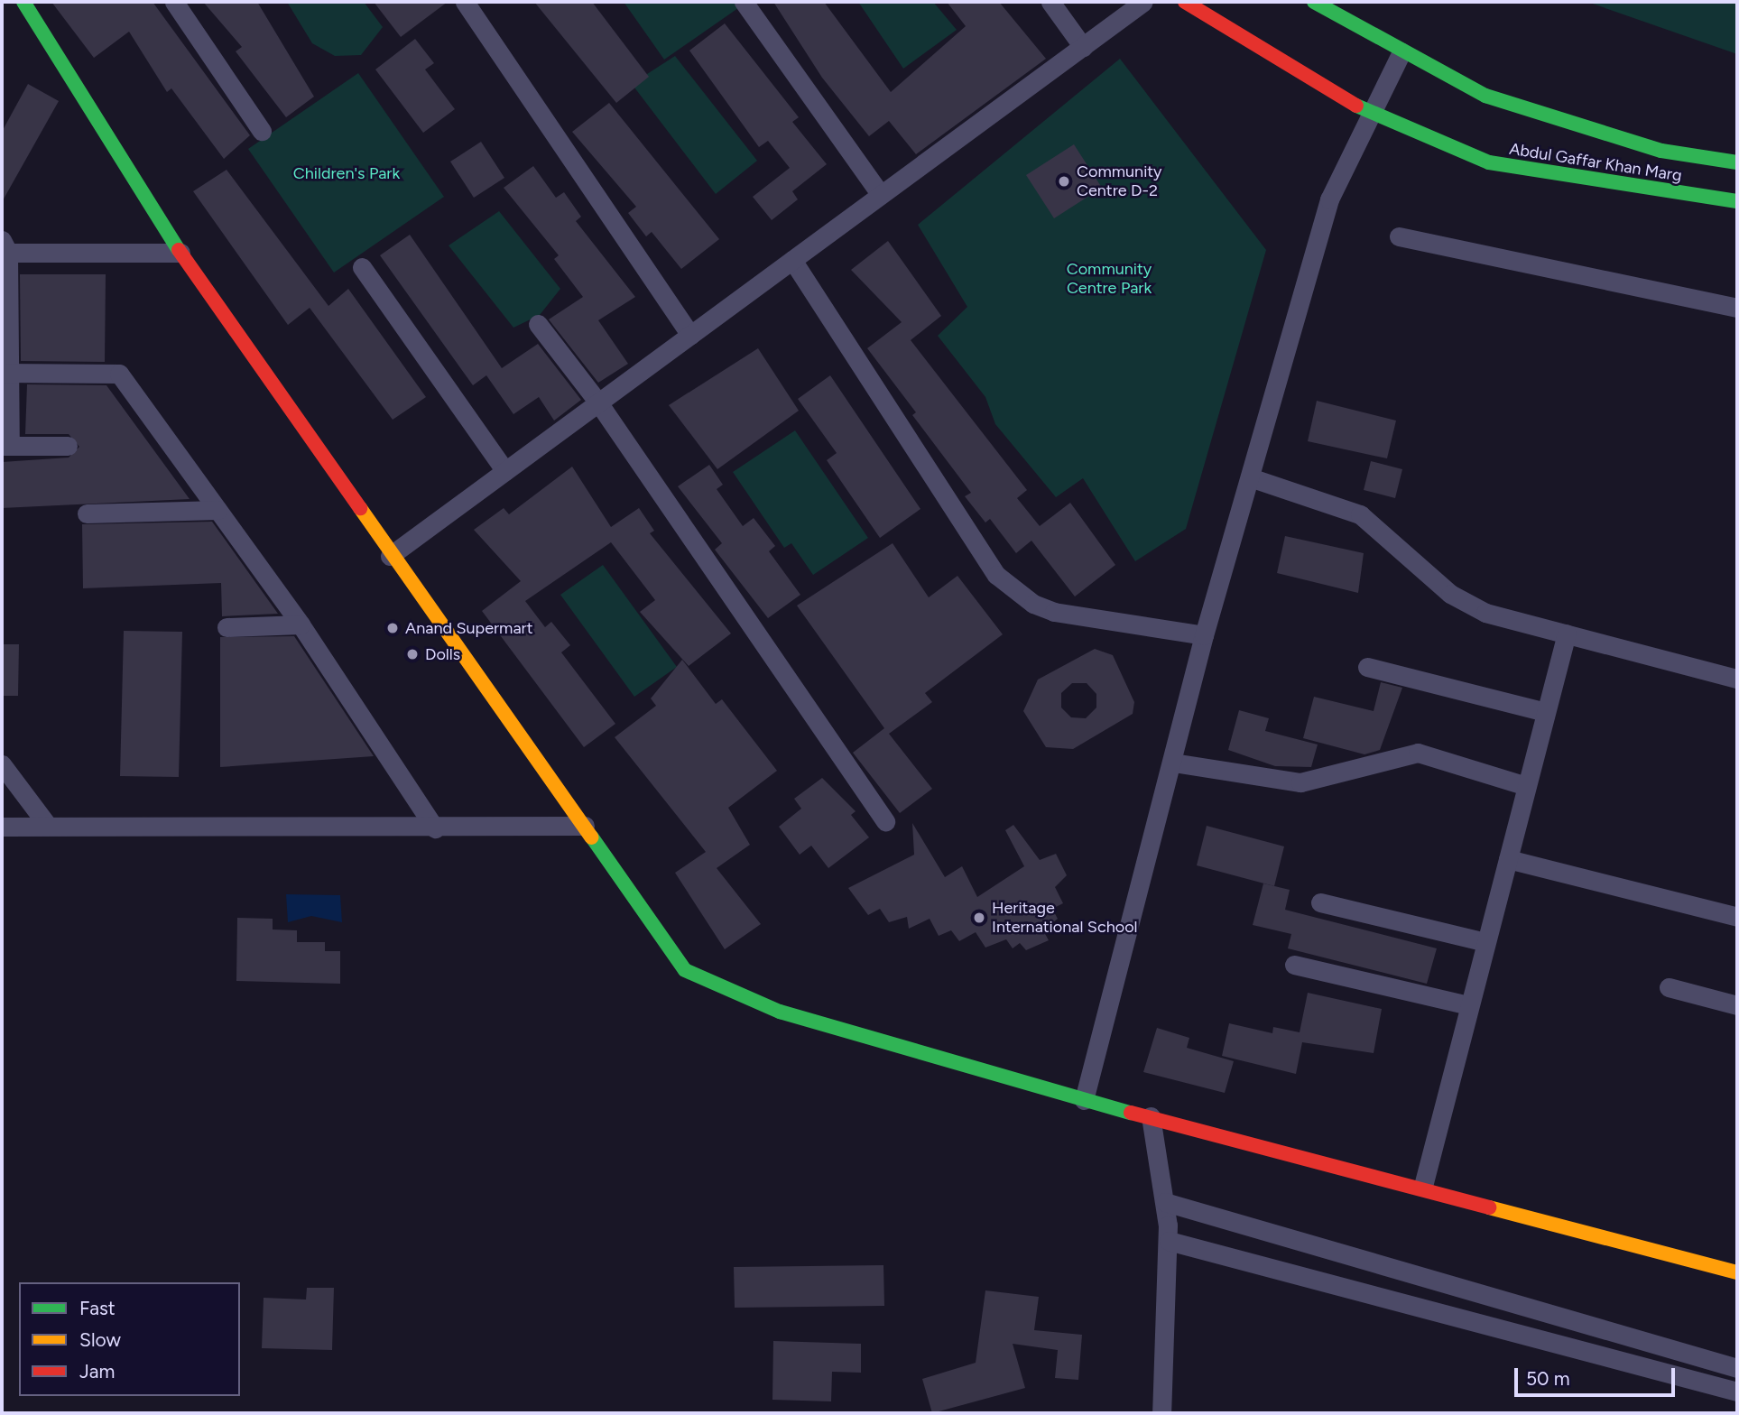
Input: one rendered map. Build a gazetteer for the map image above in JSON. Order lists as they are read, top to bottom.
{
  "streets": {
    "street": ["Abdul Gaffar Khan Marg"]
  },
  "parks": ["Children's Park", "Community Centre Park"],
  "places": [
    "Community Centre D-2",
    "Anand Supermart",
    "Dolls",
    "Heritage International School"
  ],
  "legend": ["Fast", "Slow", "Jam"],
  "scale_bar": "50 m"
}
